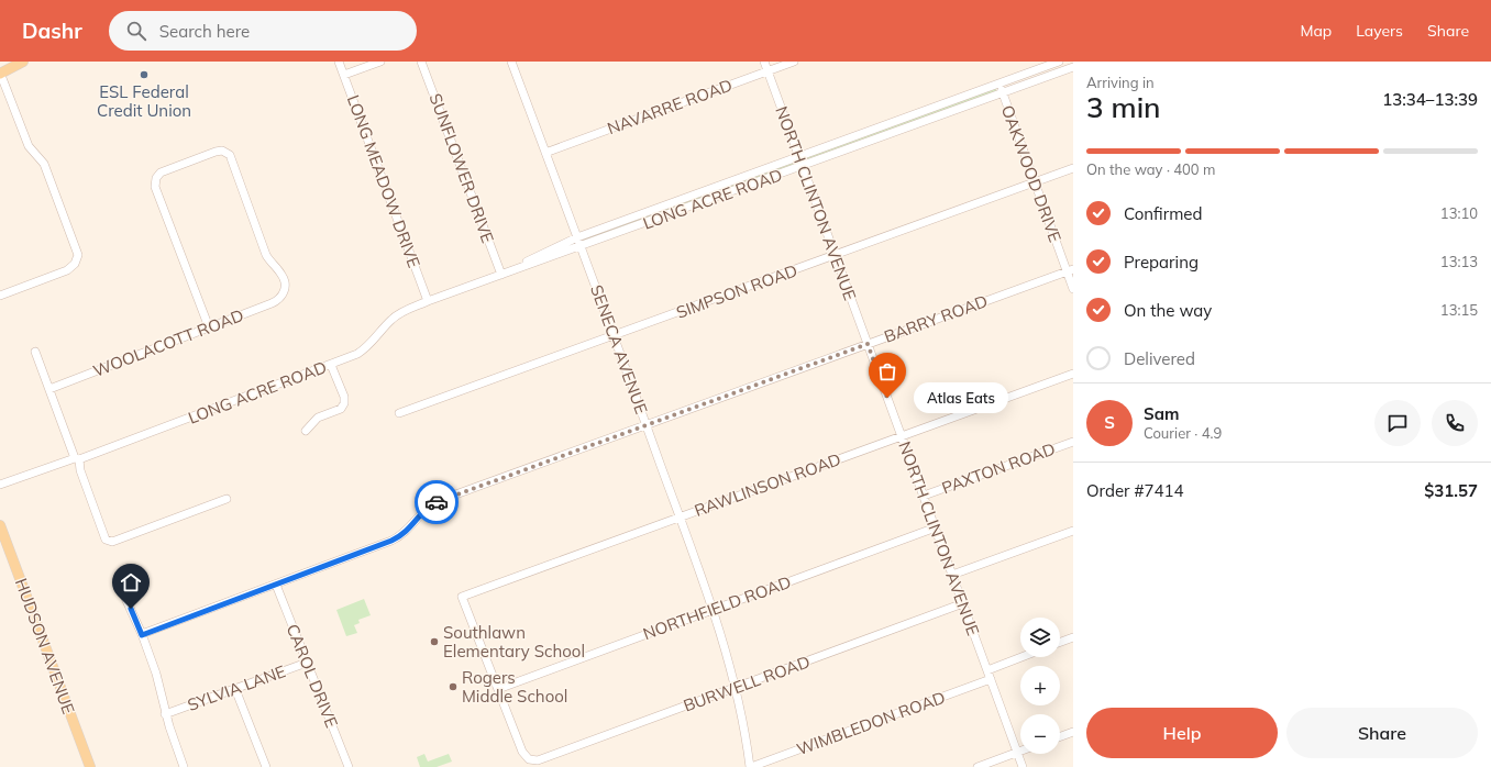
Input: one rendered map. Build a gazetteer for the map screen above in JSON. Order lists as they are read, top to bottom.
{
  "streets": {
    "main road": ["HUDSON AVENUE"],
    "street": [
      "NAVARRE ROAD",
      "SUNFLOWER DRIVE",
      "OAKWOOD DRIVE",
      "LONG MEADOW DRIVE",
      "LONG ACRE ROAD",
      "NORTH CLINTON AVENUE",
      "SIMPSON ROAD",
      "BARRY ROAD",
      "WOOLACOTT ROAD",
      "SENECA AVENUE",
      "PAXTON ROAD",
      "RAWLINSON ROAD",
      "NORTHFIELD ROAD",
      "CAROL DRIVE",
      "BURWELL ROAD",
      "SYLVIA LANE",
      "WIMBLEDON ROAD"
    ]
  },
  "crossings": [
    ["NAVARRE ROAD", "NORTH CLINTON AVENUE"],
    ["NAVARRE ROAD", "SENECA AVENUE"],
    ["SUNFLOWER DRIVE", "LONG ACRE ROAD"],
    ["OAKWOOD DRIVE", "LONG ACRE ROAD"],
    ["OAKWOOD DRIVE", "SIMPSON ROAD"],
    ["OAKWOOD DRIVE", "BARRY ROAD"],
    ["LONG MEADOW DRIVE", "LONG ACRE ROAD"],
    ["LONG ACRE ROAD", "NORTH CLINTON AVENUE"],
    ["LONG ACRE ROAD", "SENECA AVENUE"],
    ["NORTH CLINTON AVENUE", "SIMPSON ROAD"],
    ["NORTH CLINTON AVENUE", "BARRY ROAD"],
    ["NORTH CLINTON AVENUE", "PAXTON ROAD"],
    ["NORTH CLINTON AVENUE", "RAWLINSON ROAD"],
    ["NORTH CLINTON AVENUE", "NORTHFIELD ROAD"],
    ["NORTH CLINTON AVENUE", "BURWELL ROAD"],
    ["NORTH CLINTON AVENUE", "WIMBLEDON ROAD"],
    ["SIMPSON ROAD", "SENECA AVENUE"],
    ["BARRY ROAD", "SENECA AVENUE"],
    ["BARRY ROAD", "CAROL DRIVE"],
    ["SENECA AVENUE", "RAWLINSON ROAD"],
    ["SENECA AVENUE", "NORTHFIELD ROAD"],
    ["SENECA AVENUE", "BURWELL ROAD"],
    ["SENECA AVENUE", "WIMBLEDON ROAD"],
    ["RAWLINSON ROAD", "NORTHFIELD ROAD"],
    ["RAWLINSON ROAD", "BURWELL ROAD"],
    ["NORTHFIELD ROAD", "BURWELL ROAD"],
    ["CAROL DRIVE", "SYLVIA LANE"]
  ],
  "places": [
    "ESL Federal Credit Union",
    "Atlas Eats",
    "Southlawn Elementary School",
    "Rogers Middle School"
  ],
  "page": {
    "header": "Dashr",
    "search": "Search here",
    "nav": ["Map", "Layers", "Share"],
    "heading": ["3 min", "Arriving in", "13:34–13:39"],
    "panel": [
      "Sam",
      "Courier · 4.9",
      "Order #7414",
      "$31.57"
    ],
    "bar": "On the way · 400 m",
    "list": [
      ["Confirmed", "13:10"],
      ["Preparing", "13:13"],
      ["On the way", "13:15"],
      "Delivered"
    ],
    "bubble": "Atlas Eats",
    "round": "S",
    "map_buttons": ["+", "−"],
    "buttons": ["Help", "Share"]
  }
}
